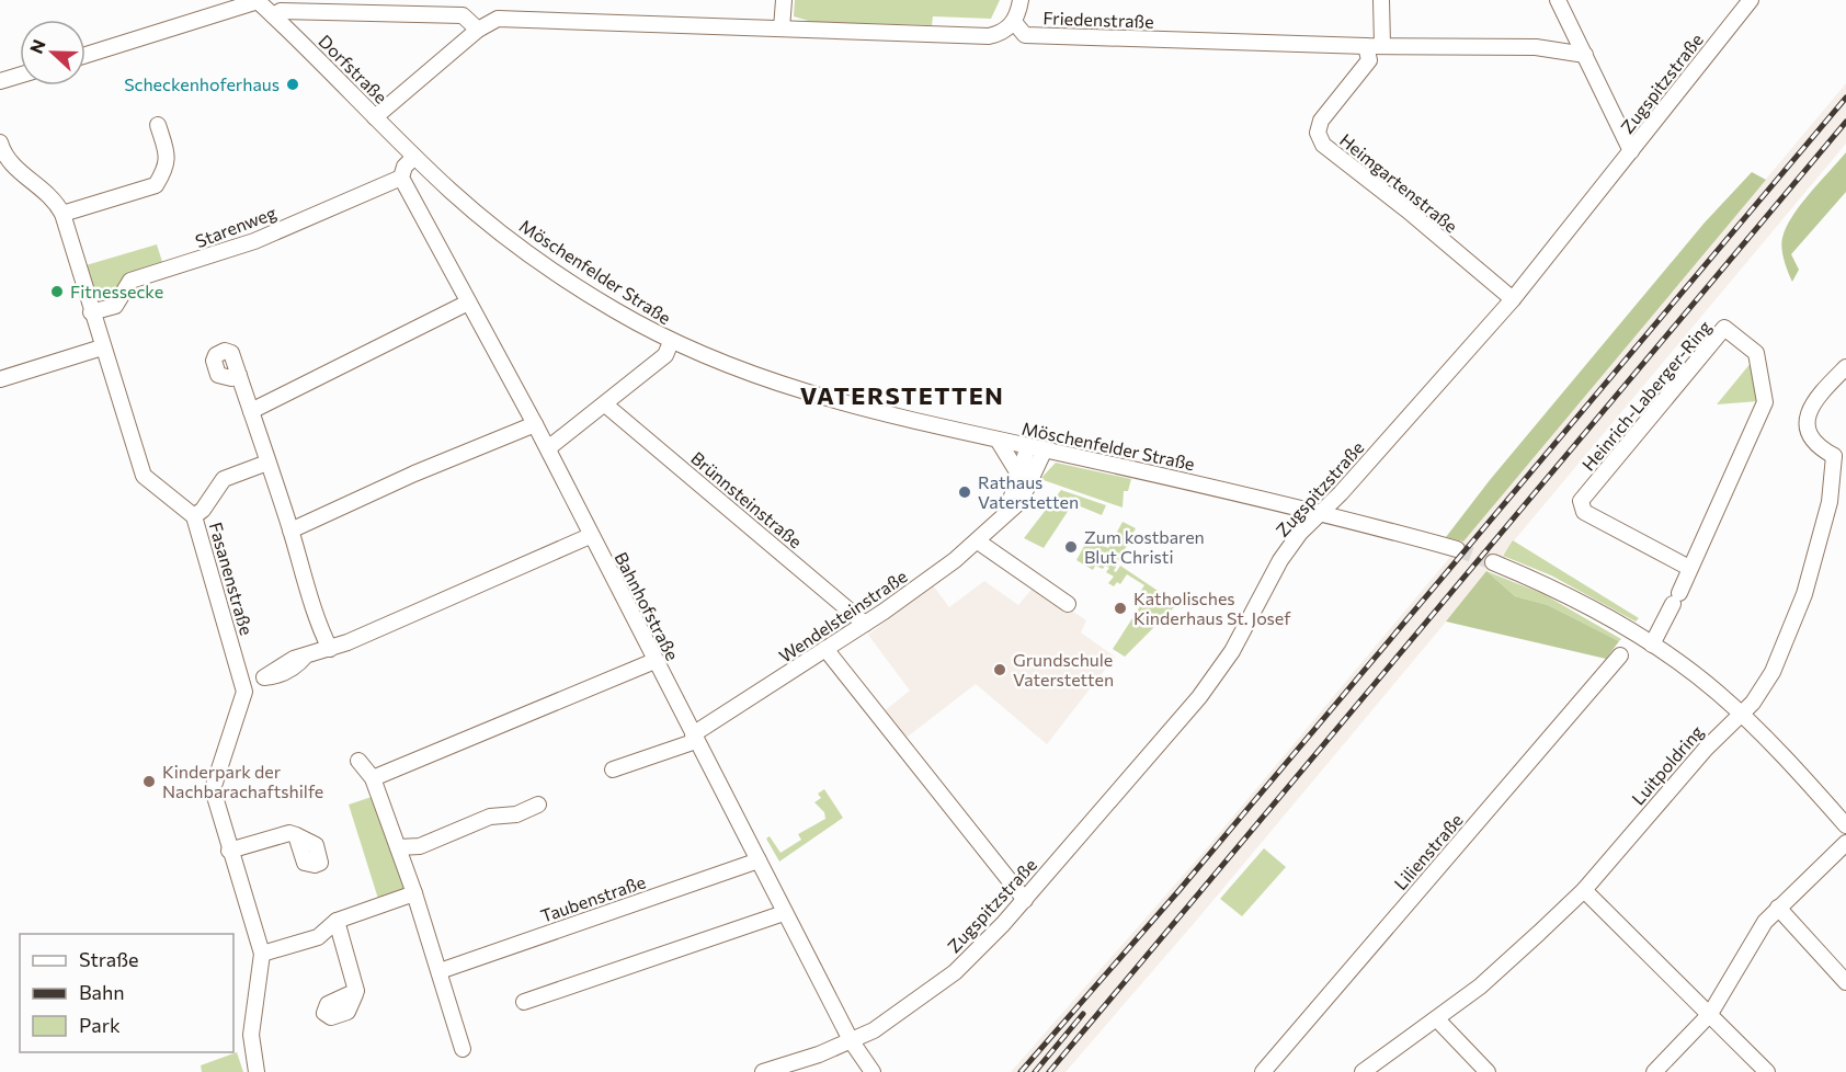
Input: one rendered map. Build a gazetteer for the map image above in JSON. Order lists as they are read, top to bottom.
{
  "streets": {
    "street": [
      "Friedenstraße",
      "Dorfstraße",
      "Zugspitzstraße",
      "Heimgartenstraße",
      "Starenweg",
      "Möschenfelder Straße",
      "Heinrich-Laberger-Ring",
      "Brünnsteinstraße",
      "Fasanenstraße",
      "Bahnhofstraße",
      "Wendelsteinstraße",
      "Luitpoldring",
      "Lilienstraße",
      "Taubenstraße"
    ]
  },
  "crossings": [
    ["Friedenstraße", "Heimgartenstraße"],
    ["Dorfstraße", "Möschenfelder Straße"],
    ["Zugspitzstraße", "Heimgartenstraße"],
    ["Zugspitzstraße", "Möschenfelder Straße"],
    ["Zugspitzstraße", "Bahnhofstraße"],
    ["Starenweg", "Fasanenstraße"],
    ["Starenweg", "Bahnhofstraße"],
    ["Möschenfelder Straße", "Wendelsteinstraße"],
    ["Brünnsteinstraße", "Wendelsteinstraße"],
    ["Bahnhofstraße", "Wendelsteinstraße"],
    ["Bahnhofstraße", "Taubenstraße"]
  ],
  "districts": ["VATERSTETTEN"],
  "places": [
    "Scheckenhoferhaus",
    "Fitnessecke",
    "Rathaus Vaterstetten",
    "Zum kostbaren Blut Christi",
    "Katholisches Kinderhaus St. Josef",
    "Grundschule Vaterstetten",
    "Kinderpark der Nachbarachaftshilfe"
  ],
  "legend": ["Straße", "Bahn", "Park"],
  "north": "left"
}
